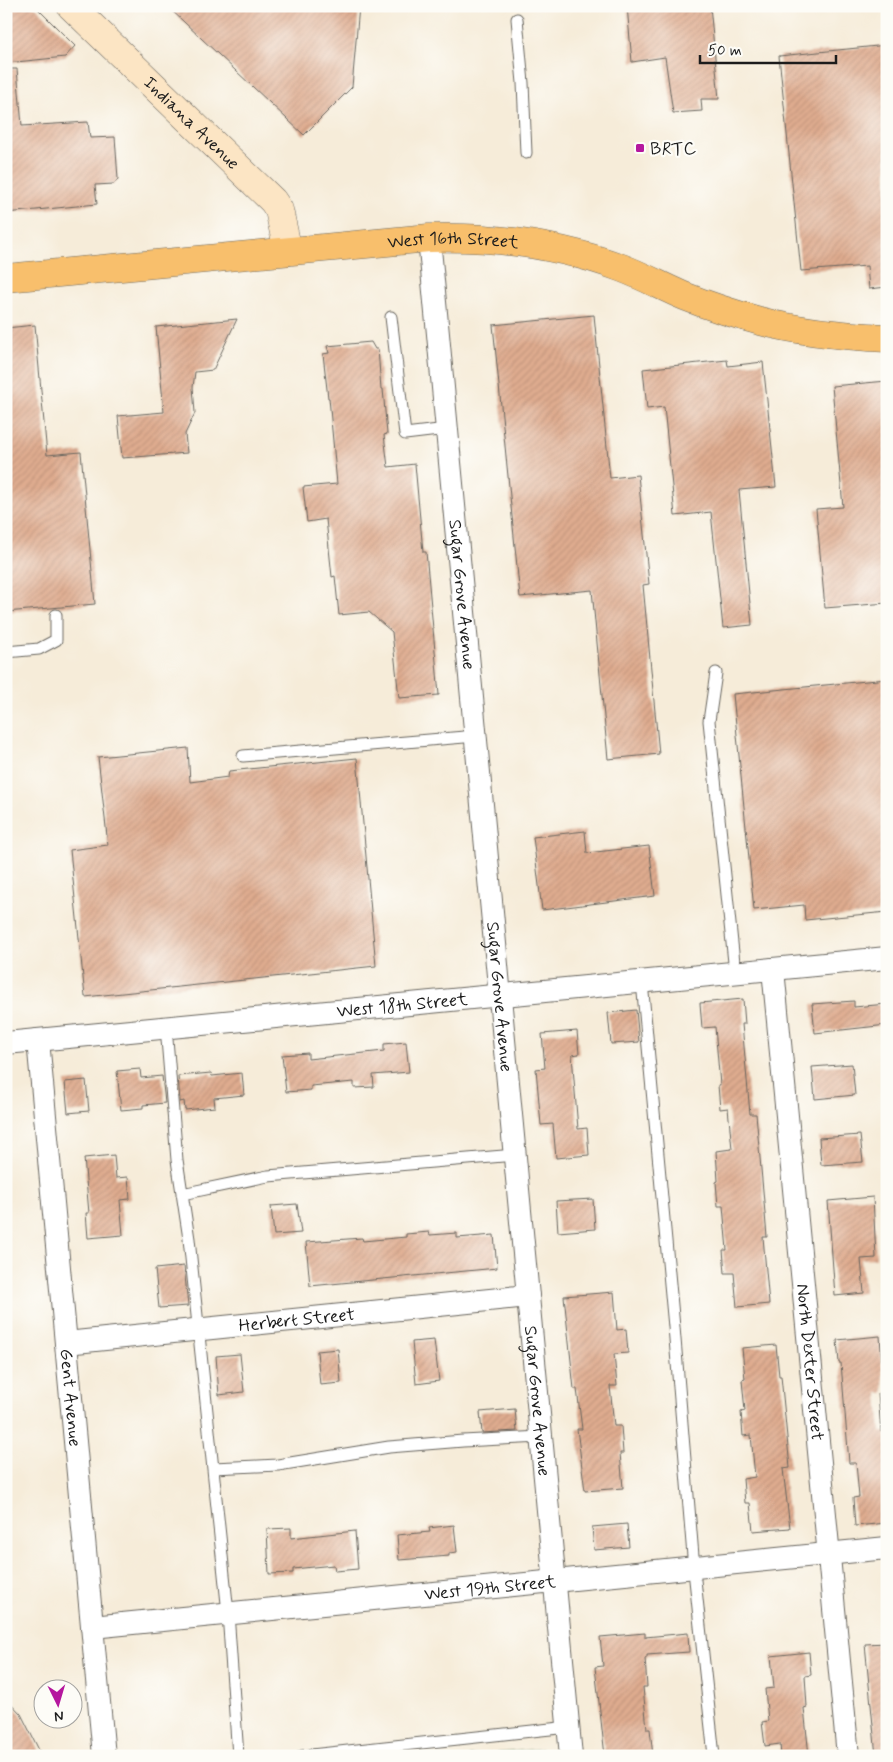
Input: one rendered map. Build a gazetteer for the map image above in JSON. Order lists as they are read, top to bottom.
{
  "streets": {
    "main road": ["Indiana Avenue", "West 16th Street"],
    "street": [
      "Sugar Grove Avenue",
      "West 18th Street",
      "Herbert Street",
      "North Dexter Street",
      "Gent Avenue",
      "West 19th Street"
    ]
  },
  "crossings": [
    ["Indiana Avenue", "West 16th Street"],
    ["West 16th Street", "Sugar Grove Avenue"],
    ["Sugar Grove Avenue", "West 18th Street"],
    ["Sugar Grove Avenue", "Herbert Street"],
    ["Sugar Grove Avenue", "West 19th Street"],
    ["West 18th Street", "North Dexter Street"],
    ["West 18th Street", "Gent Avenue"],
    ["Herbert Street", "Gent Avenue"],
    ["North Dexter Street", "West 19th Street"],
    ["Gent Avenue", "West 19th Street"]
  ],
  "places": {
    "transit": ["BRTC"]
  },
  "scale_bar": "50 m",
  "north": "bottom"
}
